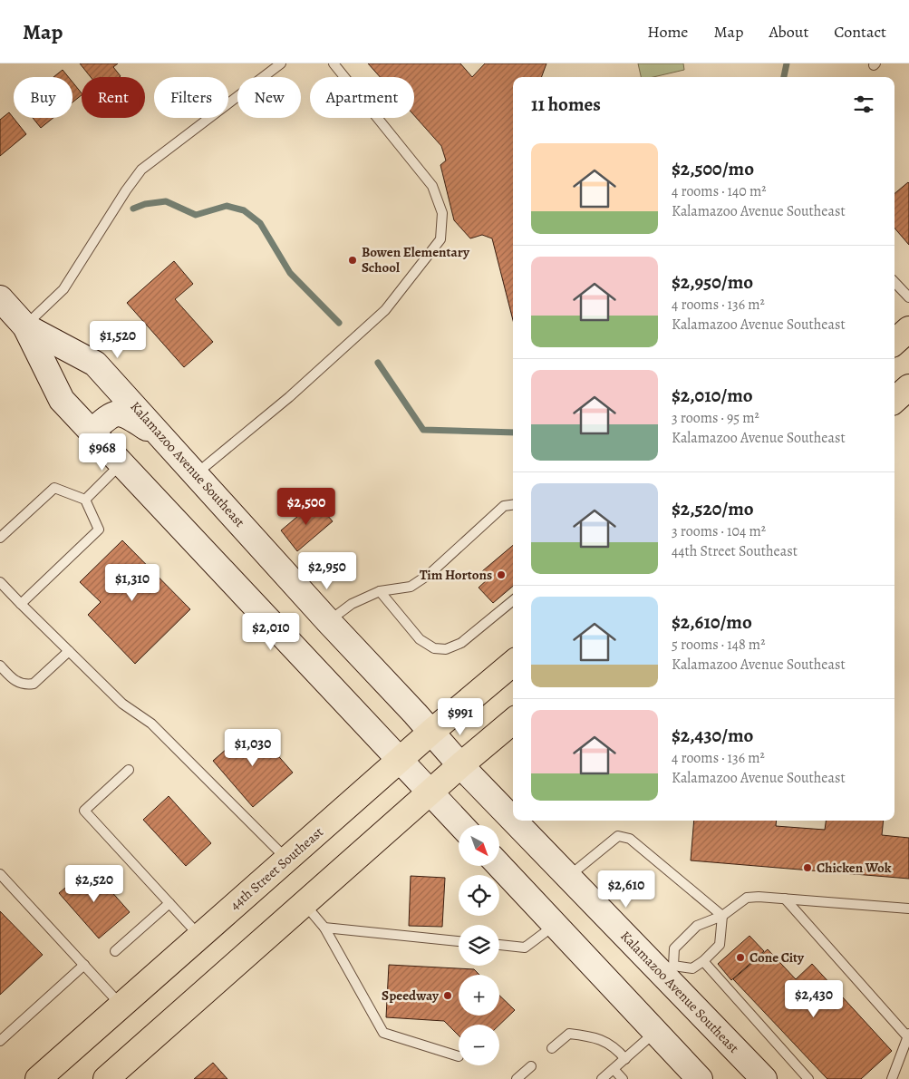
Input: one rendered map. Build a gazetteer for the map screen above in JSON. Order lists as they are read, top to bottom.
{
  "streets": {
    "main road": ["Kalamazoo Avenue Southeast", "44th Street Southeast"]
  },
  "crossings": [
    ["Kalamazoo Avenue Southeast", "44th Street Southeast"]
  ],
  "places": [
    "Bowen Elementary School",
    "Tim Hortons",
    "Chicken Wok",
    "Cone City",
    "Speedway"
  ],
  "north": "bottom right",
  "page": {
    "header": "Map",
    "nav": [
      "Home",
      "Map",
      "About",
      "Contact"
    ],
    "chip": [
      "Buy",
      "Rent",
      "Filters",
      "New",
      "Apartment"
    ],
    "heading": "11 homes",
    "list": [
      {
        "name": "$2,500/mo",
        "note": "4 rooms · 140 m² · Kalamazoo Avenue Southeast"
      },
      {
        "name": "$2,950/mo",
        "note": "4 rooms · 136 m² · Kalamazoo Avenue Southeast"
      },
      {
        "name": "$2,010/mo",
        "note": "3 rooms · 95 m² · Kalamazoo Avenue Southeast"
      },
      {
        "name": "$2,520/mo",
        "note": "3 rooms · 104 m² · 44th Street Southeast"
      },
      {
        "name": "$2,610/mo",
        "note": "5 rooms · 148 m² · Kalamazoo Avenue Southeast"
      },
      {
        "name": "$2,430/mo",
        "note": "4 rooms · 136 m² · Kalamazoo Avenue Southeast"
      }
    ],
    "price": [
      "$1,520",
      "$968",
      "$2,500",
      "$2,950",
      "$1,310",
      "$2,010",
      "$991",
      "$1,030",
      "$2,520",
      "$2,610",
      "$2,430"
    ],
    "map_buttons": ["+", "−"]
  }
}
